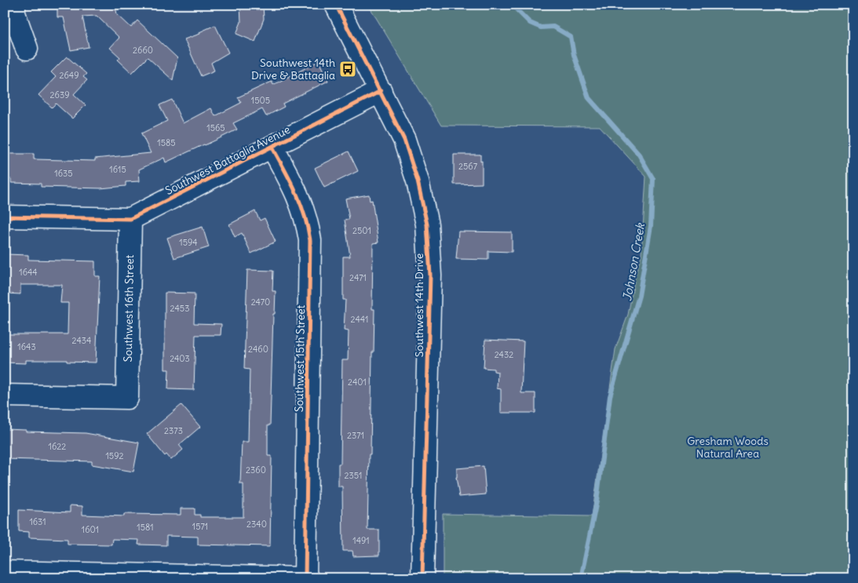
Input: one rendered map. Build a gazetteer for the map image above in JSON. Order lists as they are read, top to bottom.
{
  "streets": {
    "street": [
      "Southwest Battaglia Avenue",
      "Southwest 14th Drive",
      "Southwest 16th Street",
      "Southwest 15th Street"
    ]
  },
  "crossings": [
    ["Southwest Battaglia Avenue", "Southwest 14th Drive"],
    ["Southwest Battaglia Avenue", "Southwest 16th Street"],
    ["Southwest Battaglia Avenue", "Southwest 15th Street"]
  ],
  "water": ["Johnson Creek"],
  "parks": ["Gresham Woods Natural Area"],
  "places": {
    "bus stop": ["Southwest 14th Drive & Battaglia"]
  },
  "house_numbers": [
    "2660",
    "2649",
    "2639",
    "1505",
    "1565",
    "1585",
    "2567",
    "1615",
    "1635",
    "2501",
    "1594",
    "1644",
    "2471",
    "2470",
    "2453",
    "2441",
    "2434",
    "1643",
    "2460",
    "2432",
    "2403",
    "2401",
    "2373",
    "2371",
    "1622",
    "1592",
    "2360",
    "2351",
    "1631",
    "2340",
    "1571",
    "1581",
    "1601",
    "1491"
  ]
}
